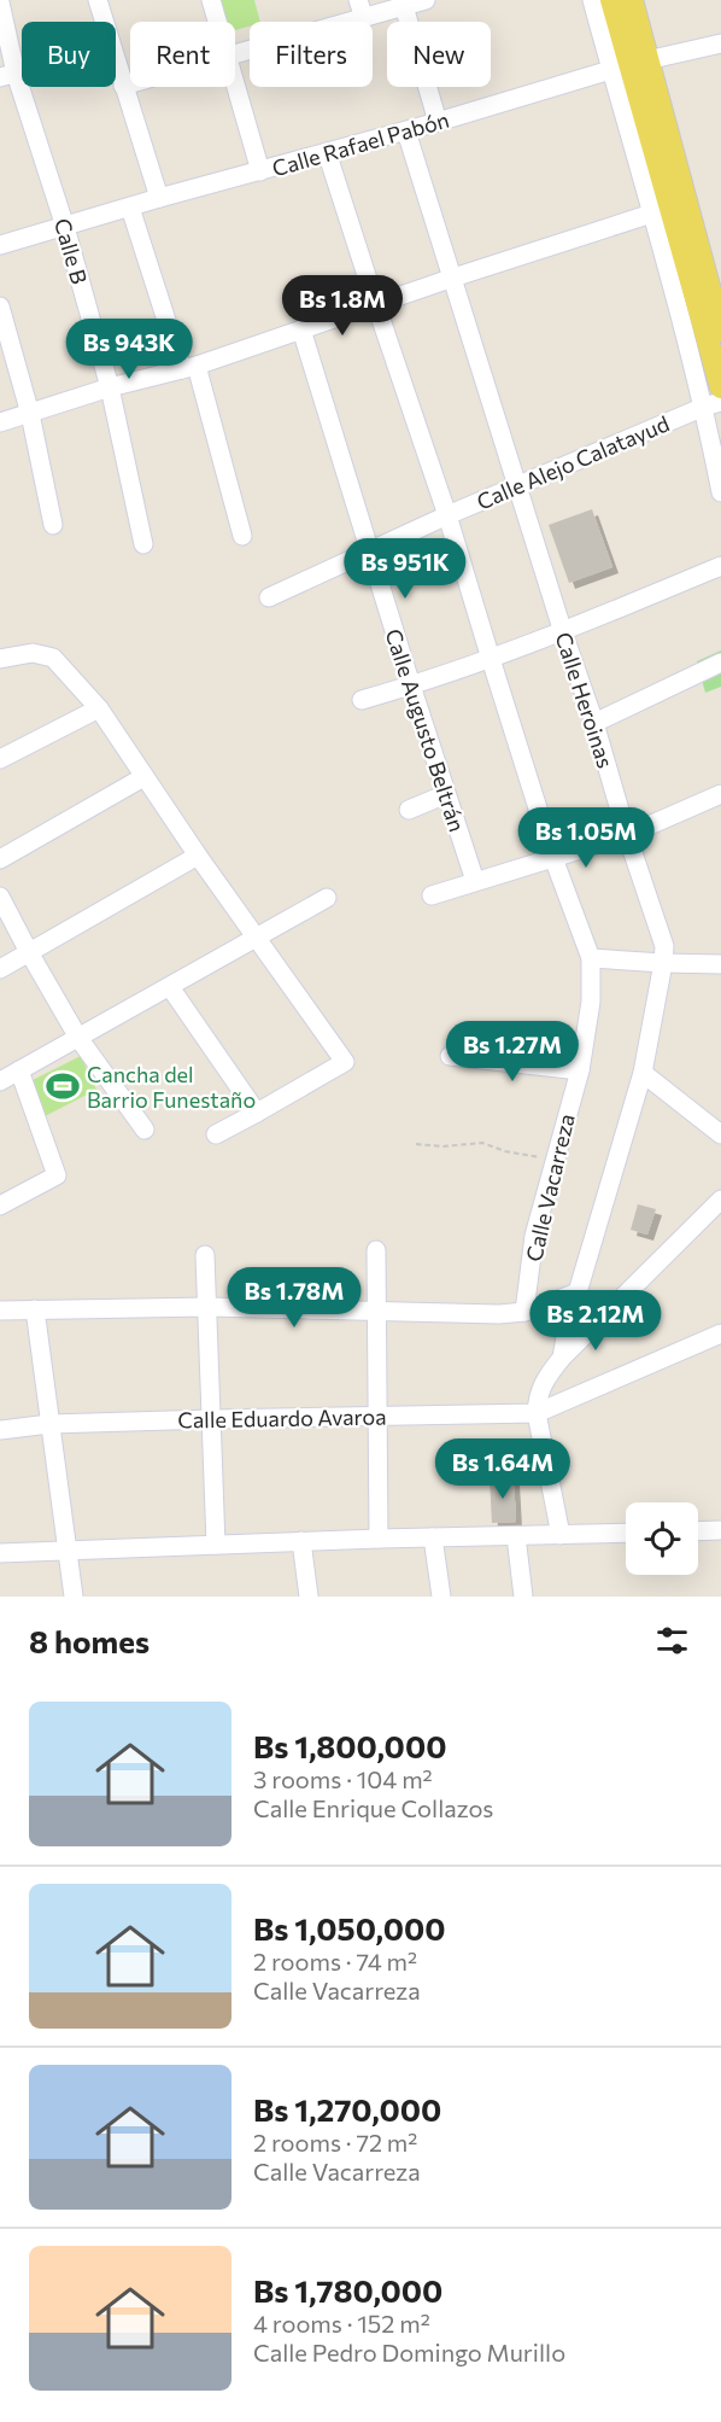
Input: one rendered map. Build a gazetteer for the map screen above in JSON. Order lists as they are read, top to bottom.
{
  "streets": {
    "street": [
      "Calle Rafael Pabón",
      "Calle B",
      "Calle Alejo Calatayud",
      "Calle Heroinas",
      "Calle Augusto Beltrán",
      "Calle Vacarreza",
      "Calle Eduardo Avaroa"
    ]
  },
  "crossings": [
    ["Calle Rafael Pabón", "Calle B"],
    ["Calle Rafael Pabón", "Calle Heroinas"],
    ["Calle Rafael Pabón", "Calle Vacarreza"],
    ["Calle Alejo Calatayud", "Calle Heroinas"],
    ["Calle Alejo Calatayud", "Calle Augusto Beltrán"],
    ["Calle Alejo Calatayud", "Calle Vacarreza"]
  ],
  "places": {
    "sports": ["Cancha del Barrio Funestaño"]
  },
  "page": {
    "chip": [
      "Buy",
      "Rent",
      "Filters",
      "New"
    ],
    "price": [
      "Bs 1.8M",
      "Bs 943K",
      "Bs 951K",
      "Bs 1.05M",
      "Bs 1.27M",
      "Bs 1.78M",
      "Bs 2.12M",
      "Bs 1.64M"
    ],
    "heading": "8 homes",
    "list": [
      {
        "name": "Bs 1,800,000",
        "note": "3 rooms · 104 m² · Calle Enrique Collazos"
      },
      {
        "name": "Bs 1,050,000",
        "note": "2 rooms · 74 m² · Calle Vacarreza"
      },
      {
        "name": "Bs 1,270,000",
        "note": "2 rooms · 72 m² · Calle Vacarreza"
      },
      {
        "name": "Bs 1,780,000",
        "note": "4 rooms · 152 m² · Calle Pedro Domingo Murillo"
      }
    ]
  }
}
